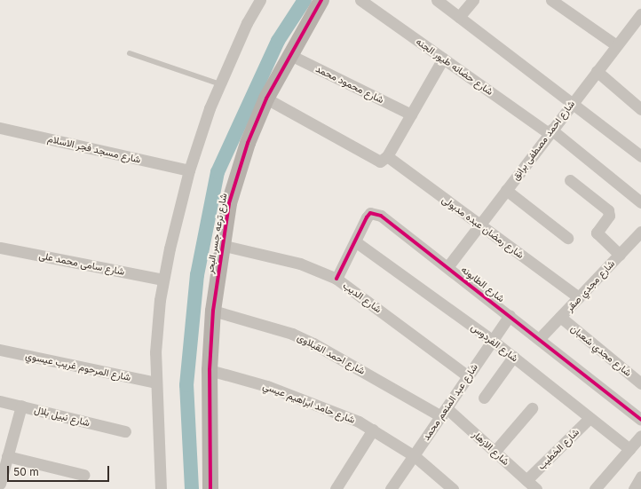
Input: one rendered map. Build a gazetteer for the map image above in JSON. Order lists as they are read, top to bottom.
{
  "streets": {
    "street": [
      "شارع حضانه طيور الجنه",
      "شارع محمود محمد",
      "شارع احمد مصطفى برانق",
      "شارع مسجد فجر الاسلام",
      "شارع رمضان عبده مدبولى",
      "شارع ترعه جسر البحر",
      "شارع سامى محمد على",
      "شارع الطابونه",
      "شارع مجدي صقر",
      "شارع الديب",
      "شارع الفردوس",
      "شارع مجدي شعبان",
      "شارع احمد القبلاوى",
      "شارع المرحوم غريب عيسوي",
      "شارع عبد المنعم محمد",
      "شارع حامد ابراهيم عيسي",
      "شارع نبيل بلال",
      "شارع الازهار",
      "شارع الخطيب"
    ]
  },
  "crossings": [
    ["شارع حضانه طيور الجنه", "شارع احمد مصطفى برانق"],
    ["شارع محمود محمد", "شارع ترعه جسر البحر"],
    ["شارع احمد مصطفى برانق", "شارع رمضان عبده مدبولى"],
    ["شارع احمد مصطفى برانق", "شارع الطابونه"],
    ["شارع رمضان عبده مدبولى", "شارع مجدي صقر"],
    ["شارع ترعه جسر البحر", "شارع الديب"],
    ["شارع ترعه جسر البحر", "شارع احمد القبلاوى"],
    ["شارع ترعه جسر البحر", "شارع حامد ابراهيم عيسي"],
    ["شارع الطابونه", "شارع مجدي صقر"],
    ["شارع الطابونه", "شارع الديب"],
    ["شارع الطابونه", "شارع الفردوس"],
    ["شارع الطابونه", "شارع عبد المنعم محمد"],
    ["شارع مجدي صقر", "شارع مجدي شعبان"],
    ["شارع الديب", "شارع عبد المنعم محمد"],
    ["شارع الفردوس", "شارع عبد المنعم محمد"],
    ["شارع الفردوس", "شارع الخطيب"],
    ["شارع احمد القبلاوى", "شارع عبد المنعم محمد"],
    ["شارع احمد القبلاوى", "شارع الازهار"],
    ["شارع عبد المنعم محمد", "شارع حامد ابراهيم عيسي"],
    ["شارع عبد المنعم محمد", "شارع الازهار"],
    ["شارع الازهار", "شارع الخطيب"]
  ],
  "scale_bar": "50 m"
}
